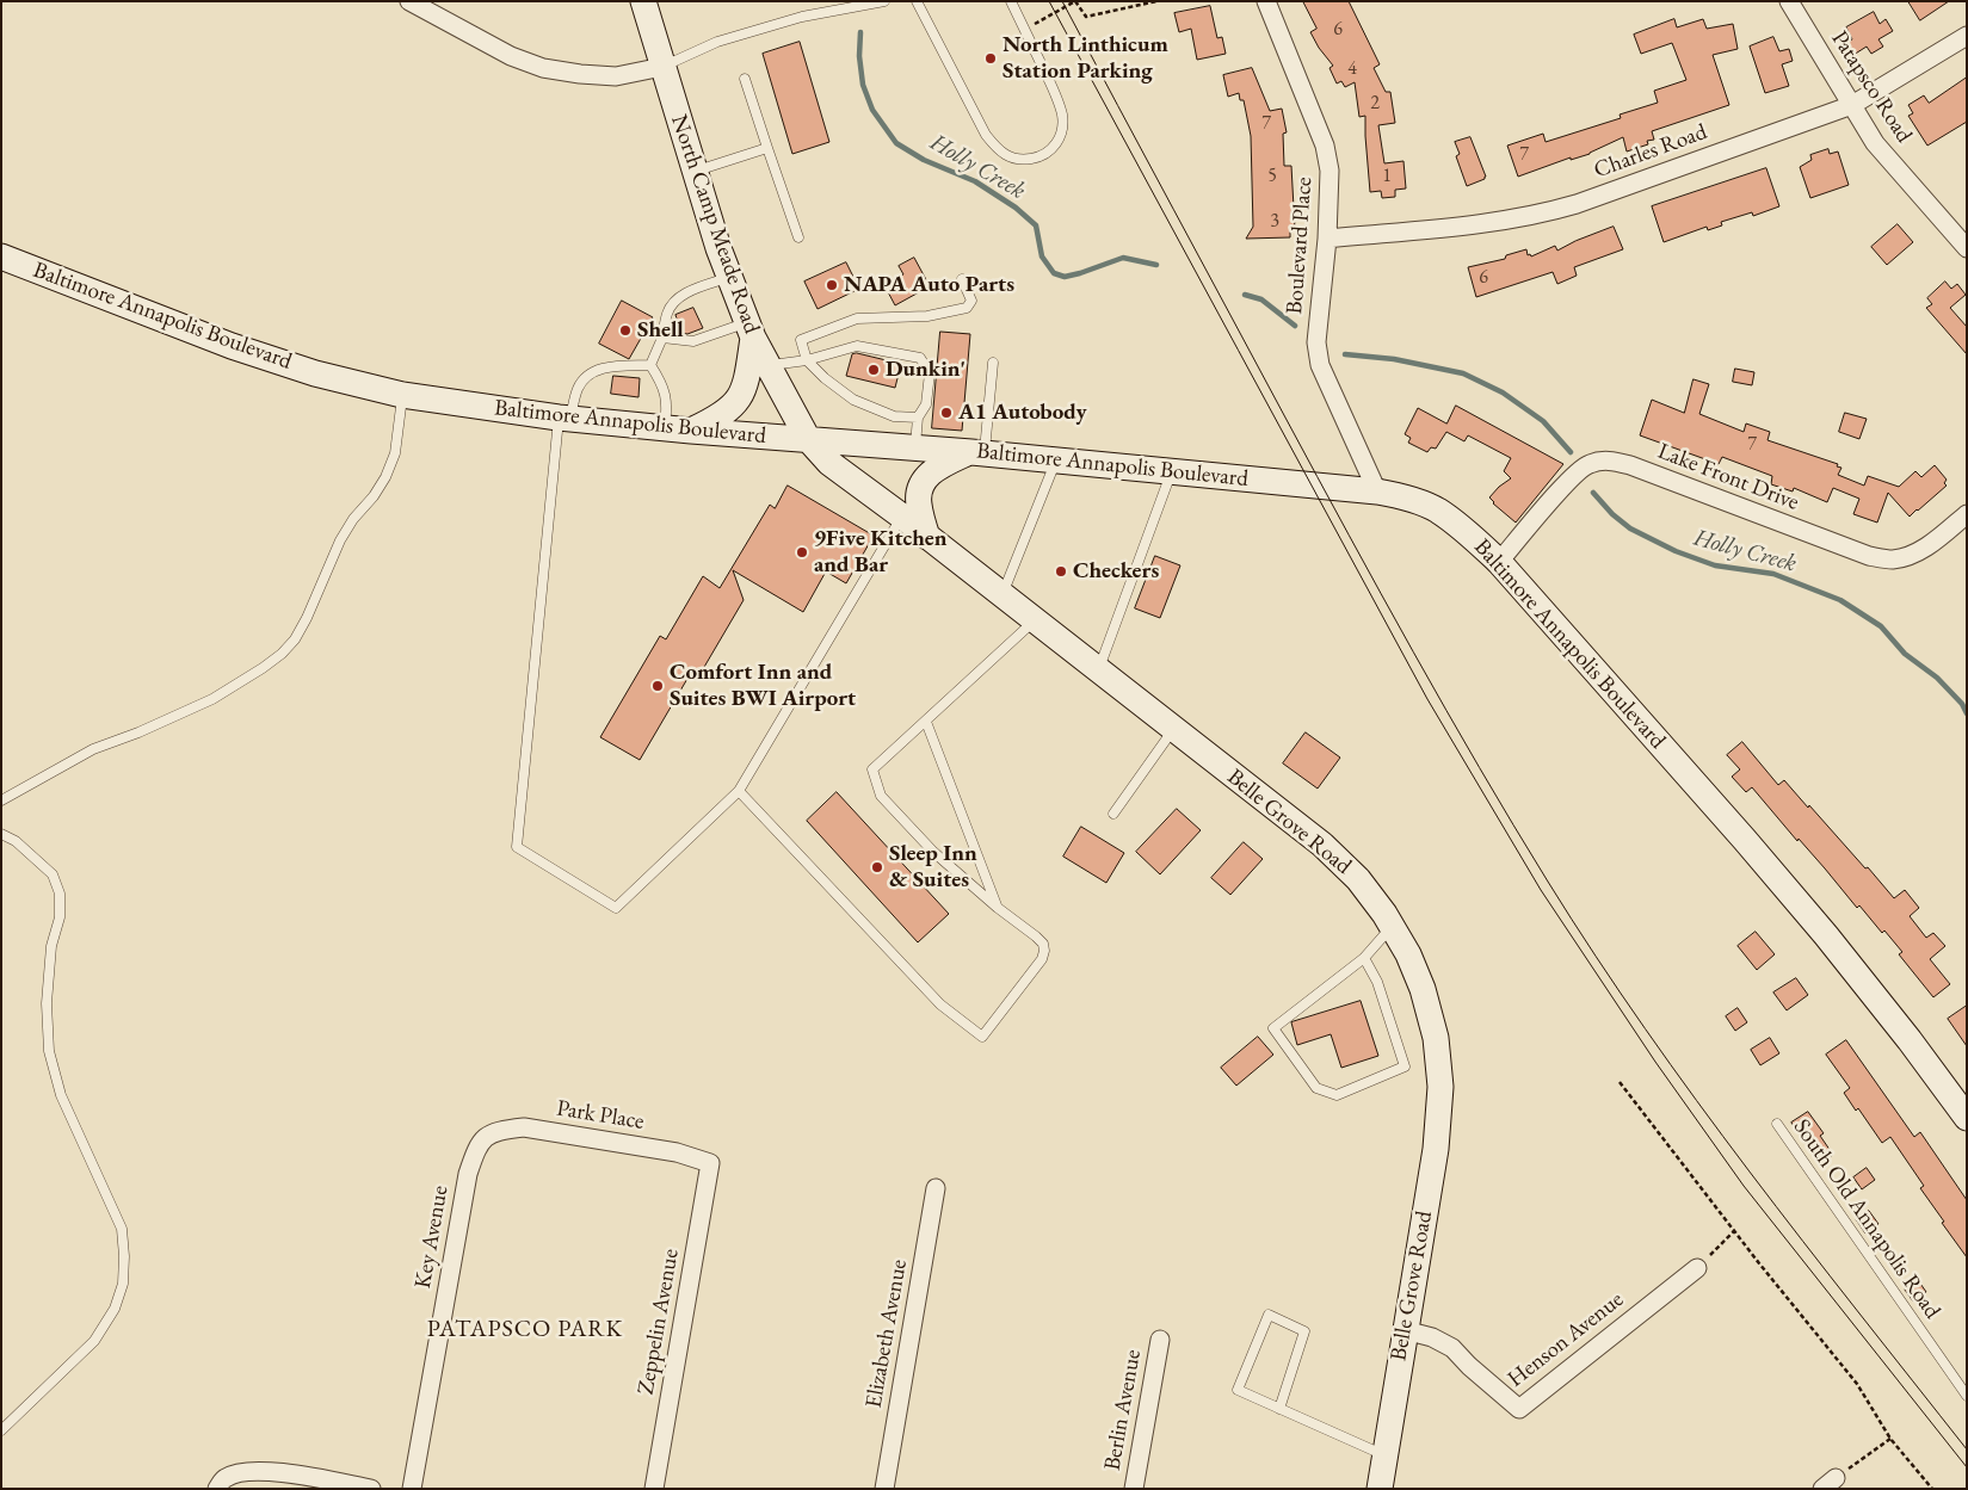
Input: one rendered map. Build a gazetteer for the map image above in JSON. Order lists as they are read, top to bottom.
{
  "streets": {
    "main road": ["North Camp Meade Road", "Baltimore Annapolis Boulevard", "Belle Grove Road"],
    "street": [
      "Patapsco Road",
      "Charles Road",
      "Boulevard Place",
      "Lake Front Drive",
      "Park Place",
      "Key Avenue",
      "Zeppelin Avenue",
      "Elizabeth Avenue",
      "Henson Avenue",
      "Berlin Avenue"
    ],
    "lane": ["South Old Annapolis Road"]
  },
  "crossings": [
    ["Patapsco Road", "Charles Road"],
    ["Charles Road", "Boulevard Place"],
    ["North Camp Meade Road", "Baltimore Annapolis Boulevard"],
    ["North Camp Meade Road", "Belle Grove Road"],
    ["Boulevard Place", "Baltimore Annapolis Boulevard"],
    ["Baltimore Annapolis Boulevard", "Lake Front Drive"],
    ["Baltimore Annapolis Boulevard", "Belle Grove Road"],
    ["Belle Grove Road", "Henson Avenue"],
    ["Park Place", "Key Avenue"],
    ["Park Place", "Zeppelin Avenue"]
  ],
  "districts": ["PATAPSCO PARK"],
  "water": ["Holly Creek"],
  "places": [
    "North Linthicum Station Parking",
    "NAPA Auto Parts",
    "Shell",
    "Dunkin'",
    "A1 Autobody",
    "9Five Kitchen and Bar",
    "Checkers",
    "Comfort Inn and Suites BWI Airport",
    "Sleep Inn & Suites"
  ],
  "house_numbers": [
    "6",
    "4",
    "2",
    "7",
    "7",
    "5",
    "1",
    "3",
    "6",
    "7"
  ]
}
